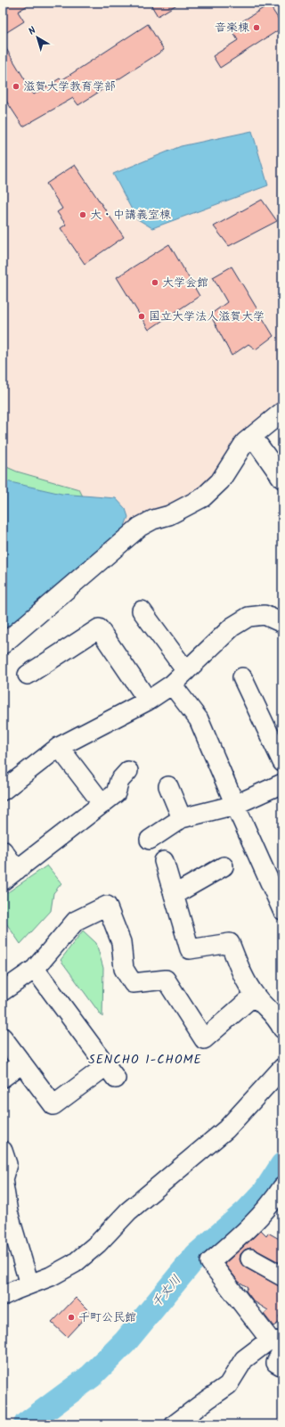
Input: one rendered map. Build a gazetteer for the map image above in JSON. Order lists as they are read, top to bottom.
{
  "districts": ["SENCHO 1-CHOME"],
  "water": ["千丈川"],
  "places": [
    "音楽棟",
    "滋賀大学教育学部",
    "大・中講義室棟",
    "大学会館",
    "国立大学法人滋賀大学",
    "千町公民館"
  ],
  "north": "top left"
}
